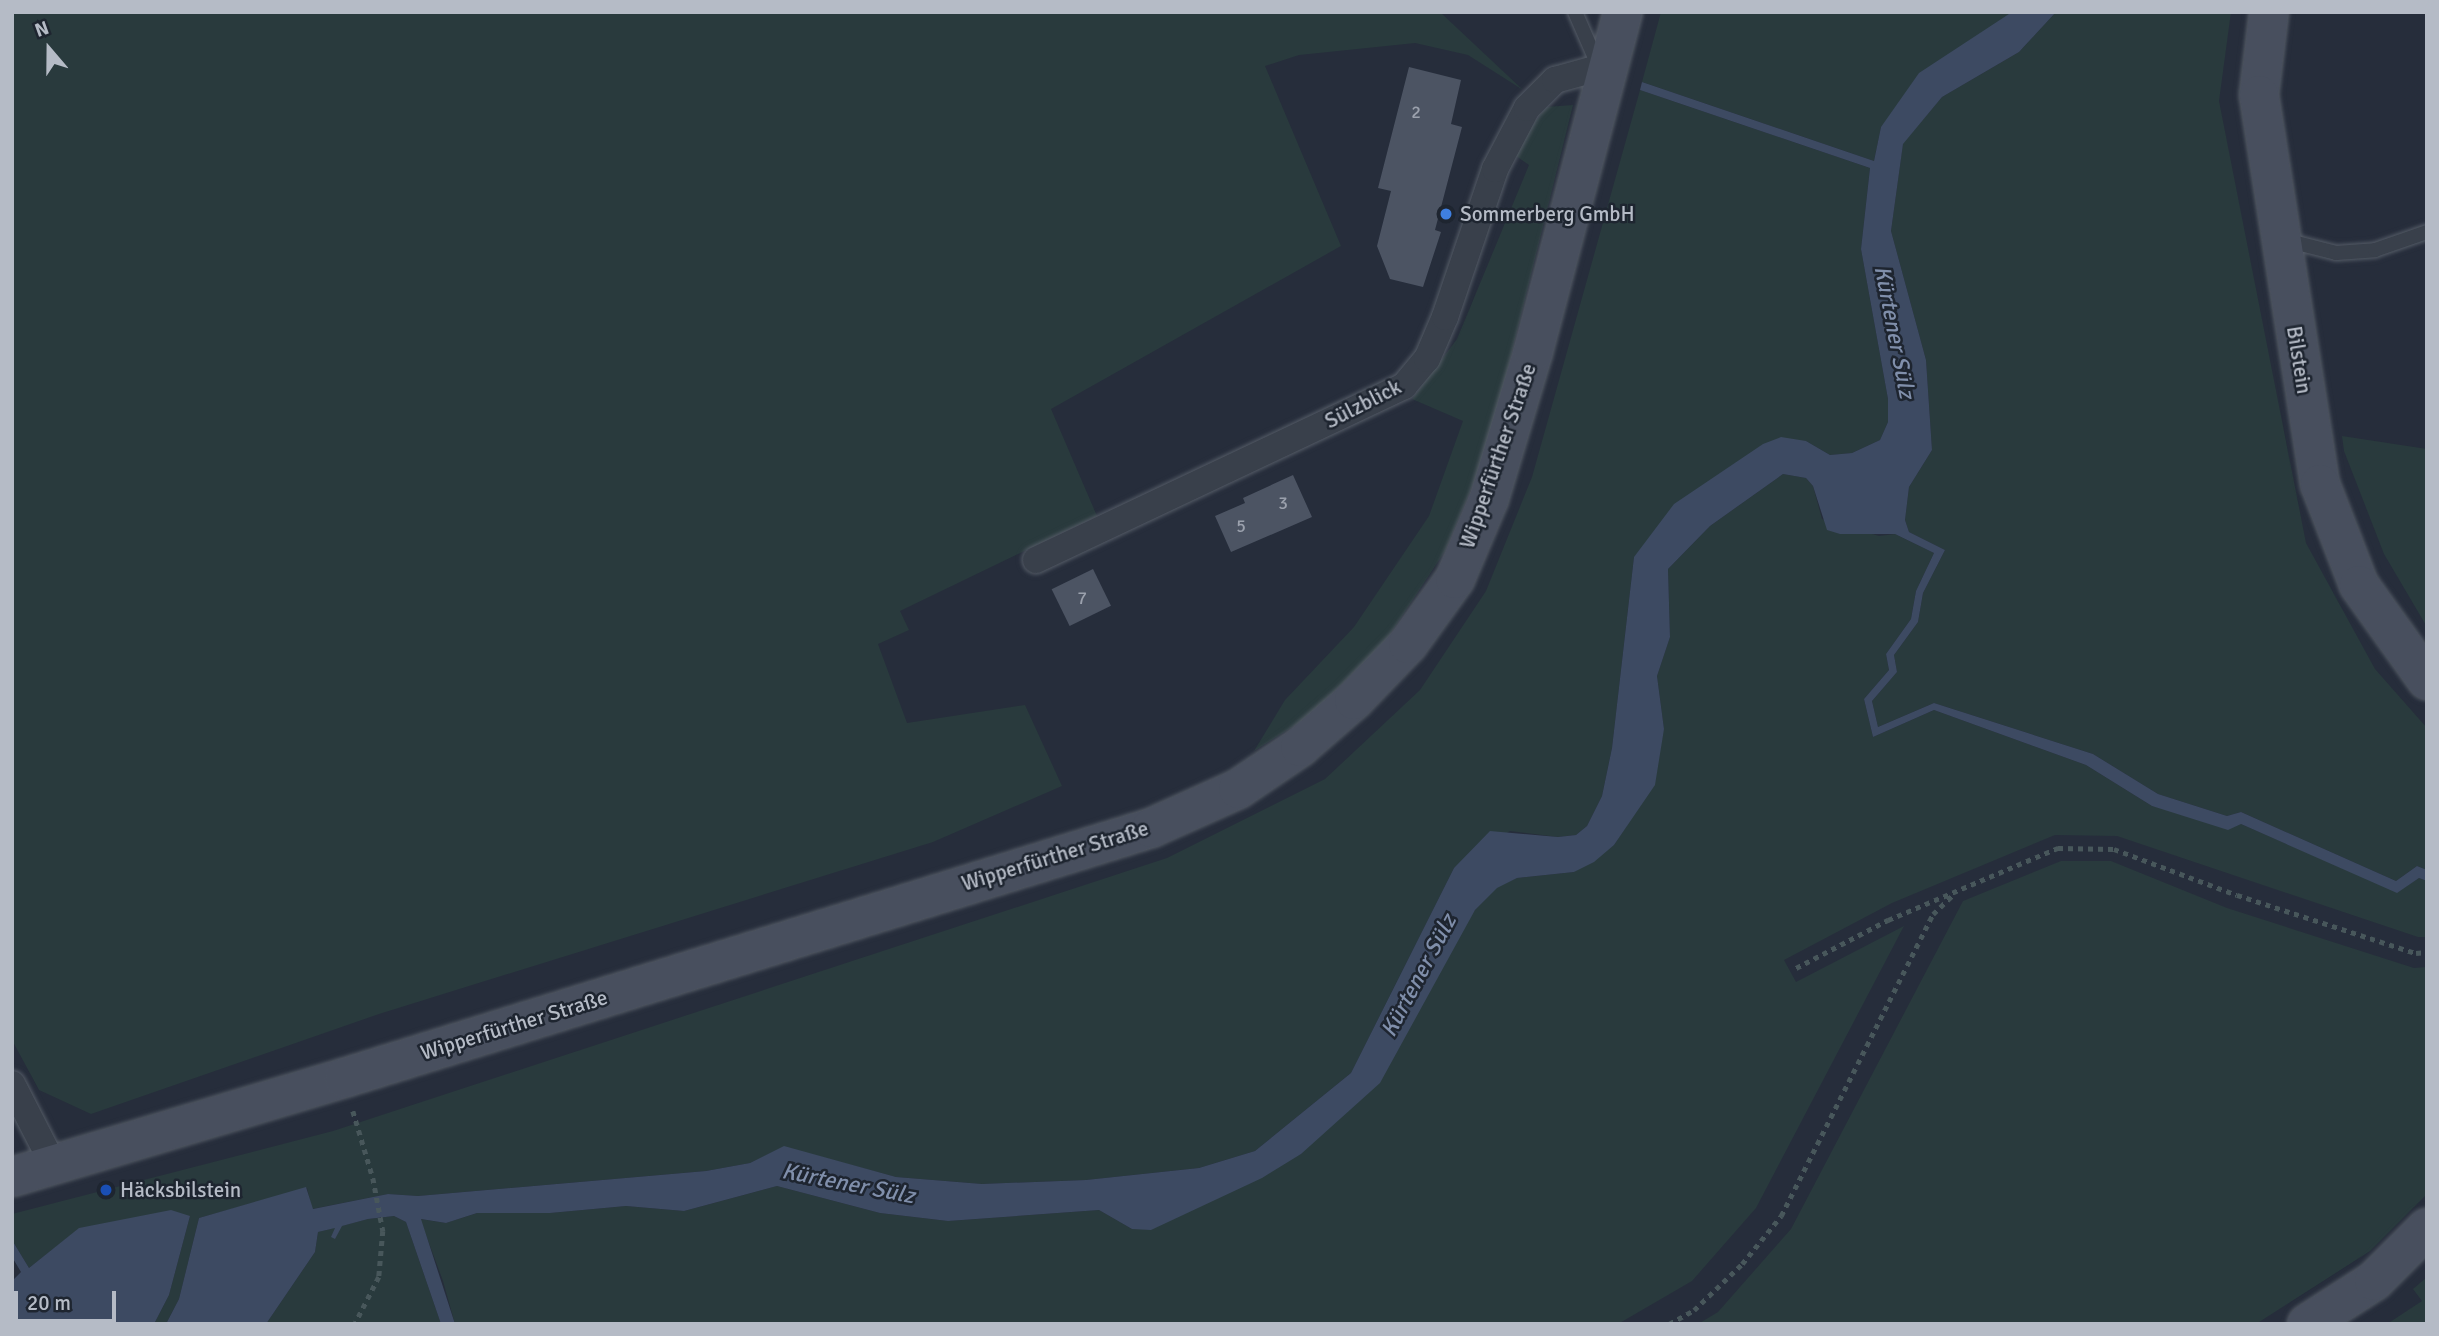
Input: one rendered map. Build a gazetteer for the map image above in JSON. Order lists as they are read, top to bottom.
{
  "streets": {
    "main road": ["Bilstein", "Wipperfürther Straße"],
    "street": ["Sülzblick"]
  },
  "crossings": [
    ["Sülzblick", "Wipperfürther Straße"]
  ],
  "water": ["Kürtener Sülz"],
  "places": ["Sommerberg GmbH", "Häcksbilstein"],
  "house_numbers": [
    "2",
    "3",
    "5",
    "7"
  ],
  "scale_bar": "20 m",
  "north": "top"
}
